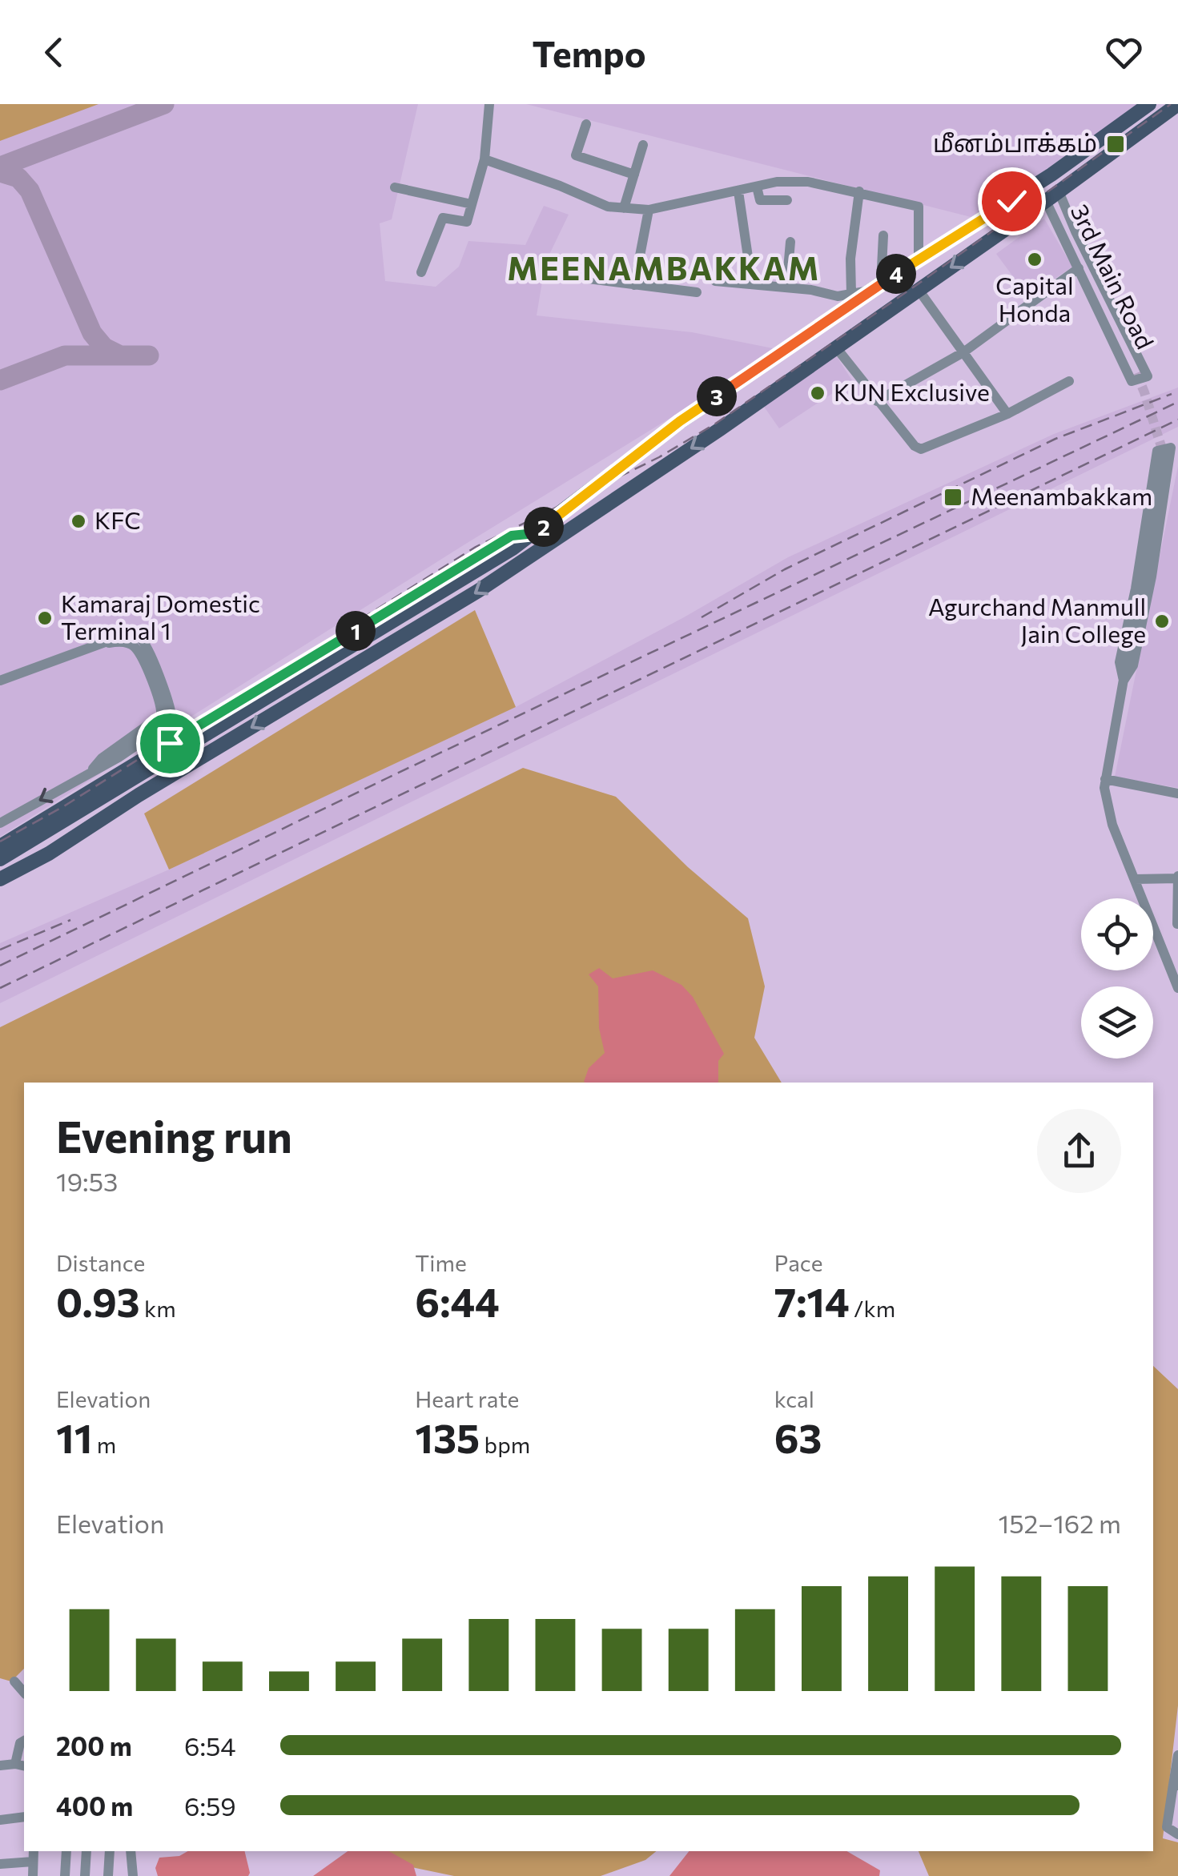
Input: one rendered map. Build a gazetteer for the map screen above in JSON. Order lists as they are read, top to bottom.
{
  "streets": {
    "street": ["3rd Main Road"]
  },
  "districts": ["MEENAMBAKKAM"],
  "places": {
    "transit": ["மீனம்பாக்கம்", "Meenambakkam"],
    "other": [
      "Capital Honda",
      "KUN Exclusive",
      "KFC",
      "Kamaraj Domestic Terminal 1",
      "Agurchand Manmull Jain College"
    ]
  },
  "page": {
    "header": "Tempo",
    "pins": [
      "4",
      "3",
      "2",
      "1"
    ],
    "heading": ["Evening run", "19:53"],
    "stats": [
      ["Distance", "0.93 km"],
      ["Time", "6:44"],
      ["Pace", "7:14 /km"],
      ["Elevation", "11 m"],
      ["Heart rate", "135 bpm"],
      ["kcal", "63"]
    ],
    "chart": ["Elevation", "152–162 m"],
    "list": [
      {
        "name": "200 m",
        "note": "6:54"
      },
      {
        "name": "400 m",
        "note": "6:59"
      }
    ]
  }
}
